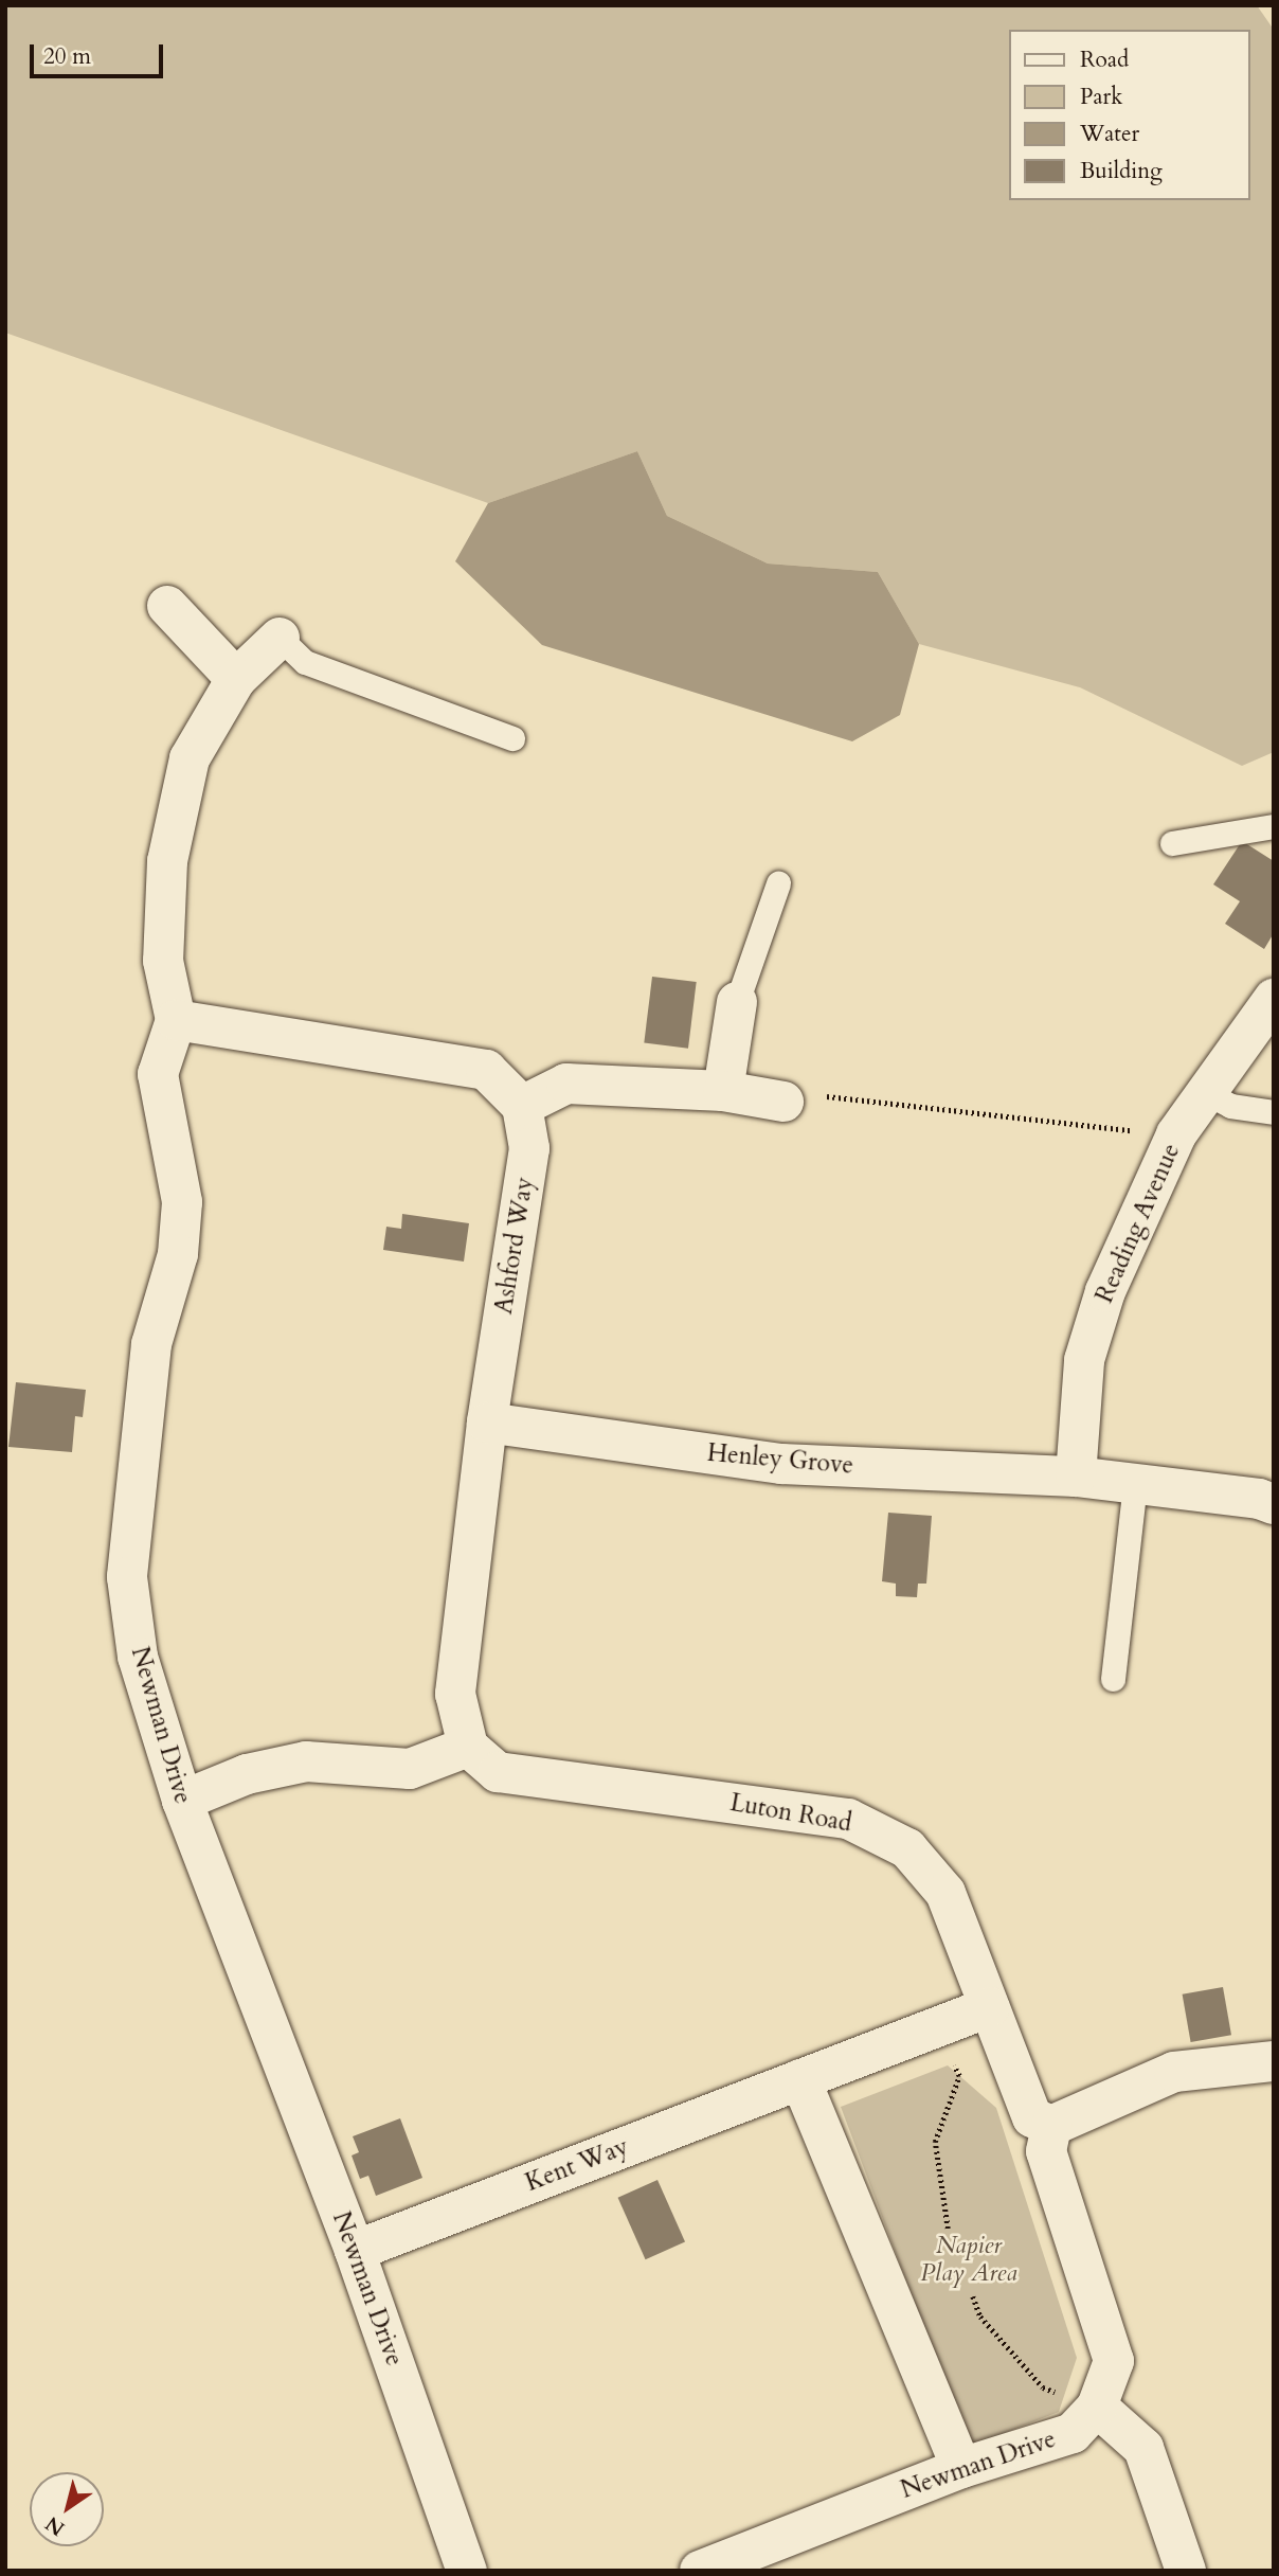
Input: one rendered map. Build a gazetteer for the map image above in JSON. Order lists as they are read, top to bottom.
{
  "streets": {
    "street": [
      "Reading Avenue",
      "Ashford Way",
      "Henley Grove",
      "Newman Drive",
      "Luton Road",
      "Kent Way"
    ]
  },
  "crossings": [
    ["Reading Avenue", "Henley Grove"],
    ["Ashford Way", "Henley Grove"],
    ["Ashford Way", "Luton Road"],
    ["Newman Drive", "Luton Road"],
    ["Newman Drive", "Kent Way"],
    ["Luton Road", "Kent Way"]
  ],
  "parks": ["Napier Play Area"],
  "legend": [
    "Road",
    "Park",
    "Water",
    "Building"
  ],
  "scale_bar": "20 m",
  "north": "bottom left"
}
